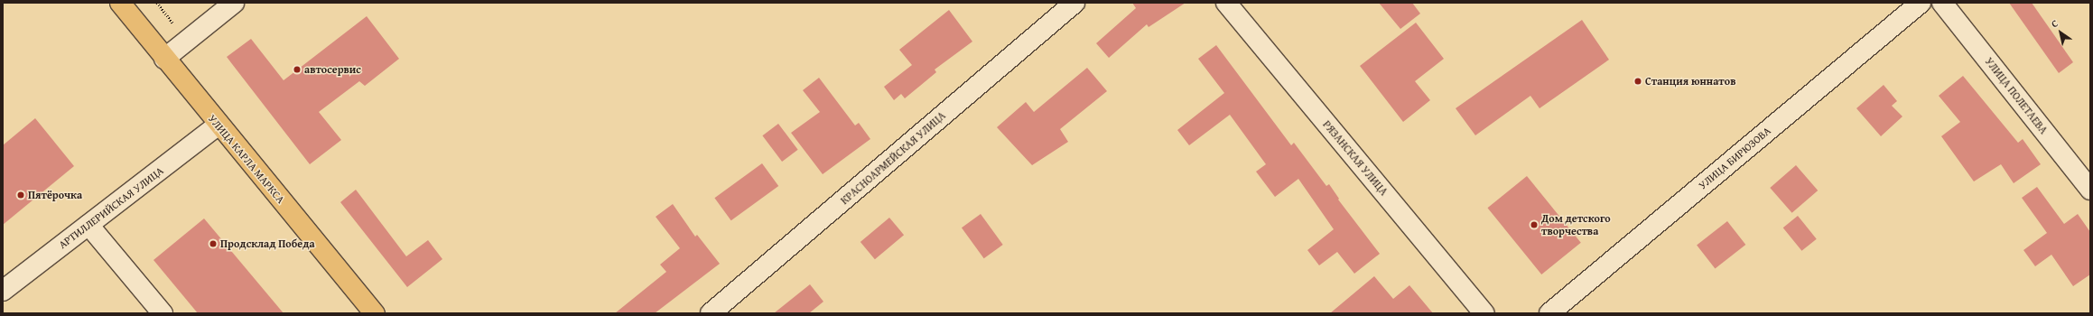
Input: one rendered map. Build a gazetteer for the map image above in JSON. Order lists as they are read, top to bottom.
{
  "streets": {
    "main road": ["УЛИЦА КАРЛА МАРКСА"],
    "street": [
      "УЛИЦА ПОЛЕТАЕВА",
      "КРАСНОАРМЕЙСКАЯ УЛИЦА",
      "РЯЗАНСКАЯ УЛИЦА",
      "УЛИЦА БИРЮЗОВА",
      "АРТИЛЛЕРИЙСКАЯ УЛИЦА"
    ]
  },
  "crossings": [
    ["УЛИЦА КАРЛА МАРКСА", "АРТИЛЛЕРИЙСКАЯ УЛИЦА"]
  ],
  "places": [
    "автосервис",
    "Станция юннатов",
    "Пятёрочка",
    "Дом детского творчества",
    "Продсклад Победа"
  ],
  "north": "top left"
}
